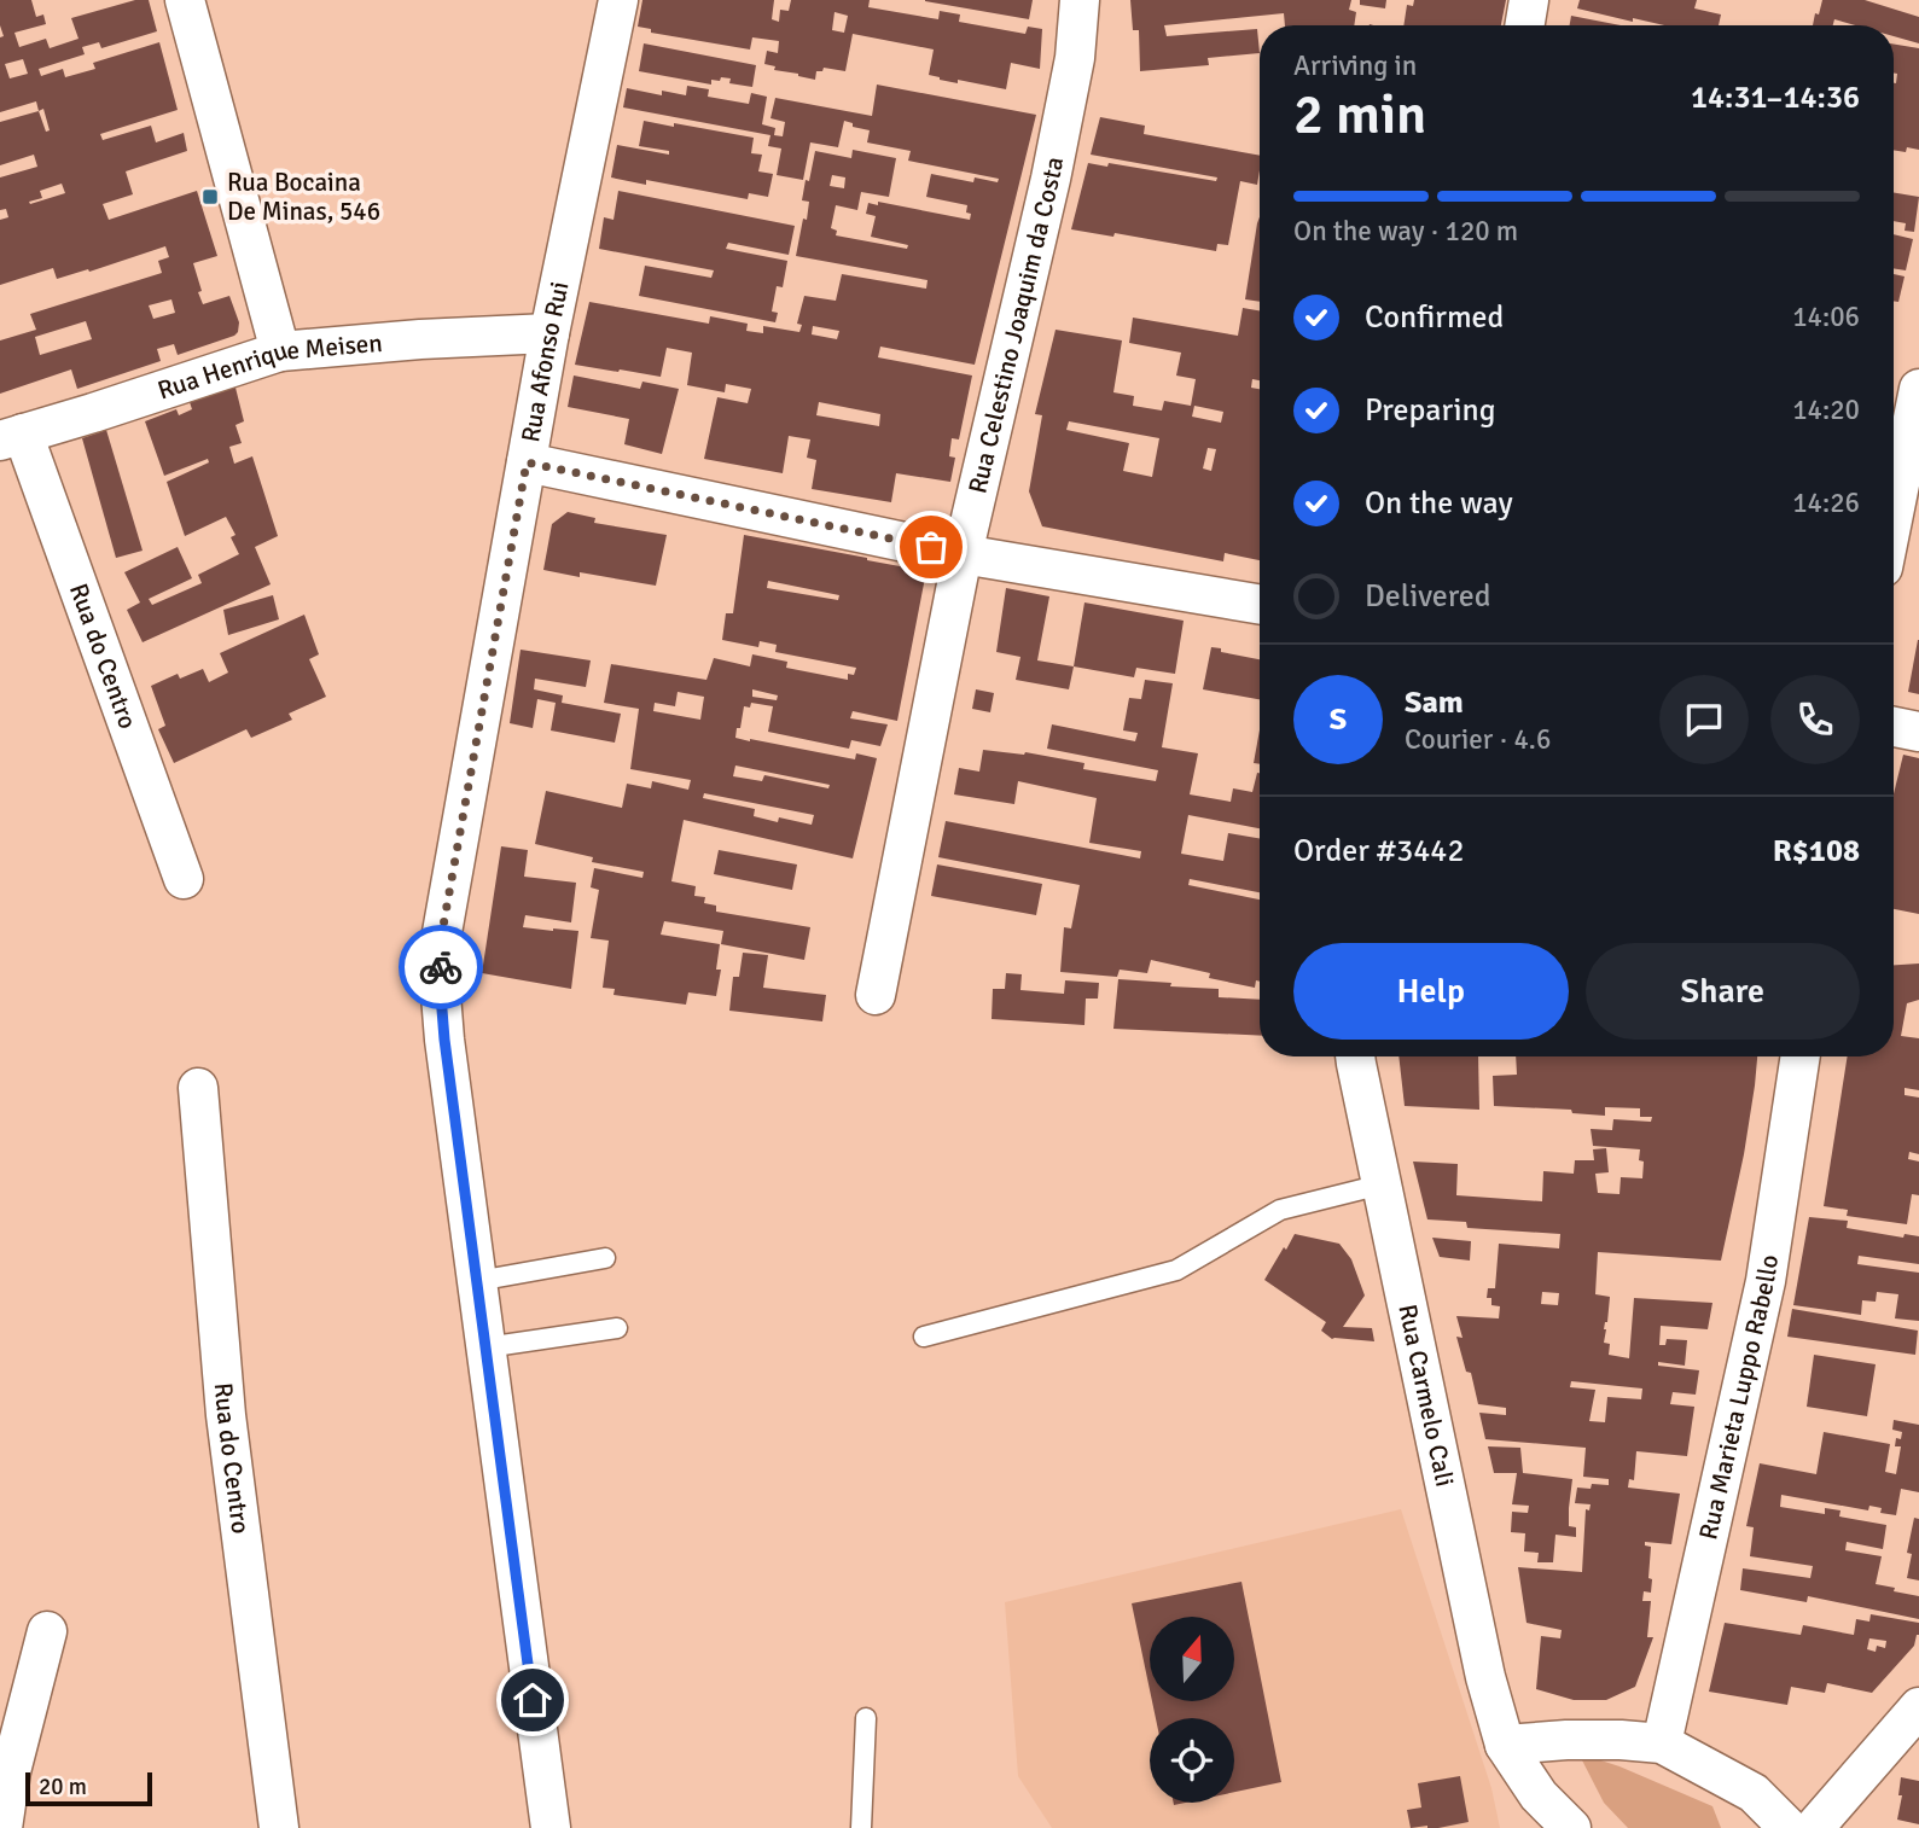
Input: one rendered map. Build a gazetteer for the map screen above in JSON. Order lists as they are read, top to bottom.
{
  "streets": {
    "street": [
      "Rua Celestino Joaquim da Costa",
      "Rua Afonso Rui",
      "Rua Henrique Meisen",
      "Rua do Centro",
      "Rua Carmelo Cali",
      "Rua Marieta Luppo Rabello"
    ]
  },
  "crossings": [
    ["Rua Afonso Rui", "Rua Henrique Meisen"],
    ["Rua Henrique Meisen", "Rua do Centro"]
  ],
  "places": {
    "transit": ["Rua Bocaina De Minas, 546"]
  },
  "scale_bar": "20 m",
  "north": "top",
  "page": {
    "heading": ["2 min", "Arriving in", "14:31–14:36"],
    "panel": [
      "Sam",
      "Courier · 4.6",
      "Order #3442",
      "R$108"
    ],
    "bar": "On the way · 120 m",
    "list": [
      ["Confirmed", "14:06"],
      ["Preparing", "14:20"],
      ["On the way", "14:26"],
      "Delivered"
    ],
    "round": "S",
    "buttons": ["Help", "Share"],
    "scale": "20 m"
  }
}
